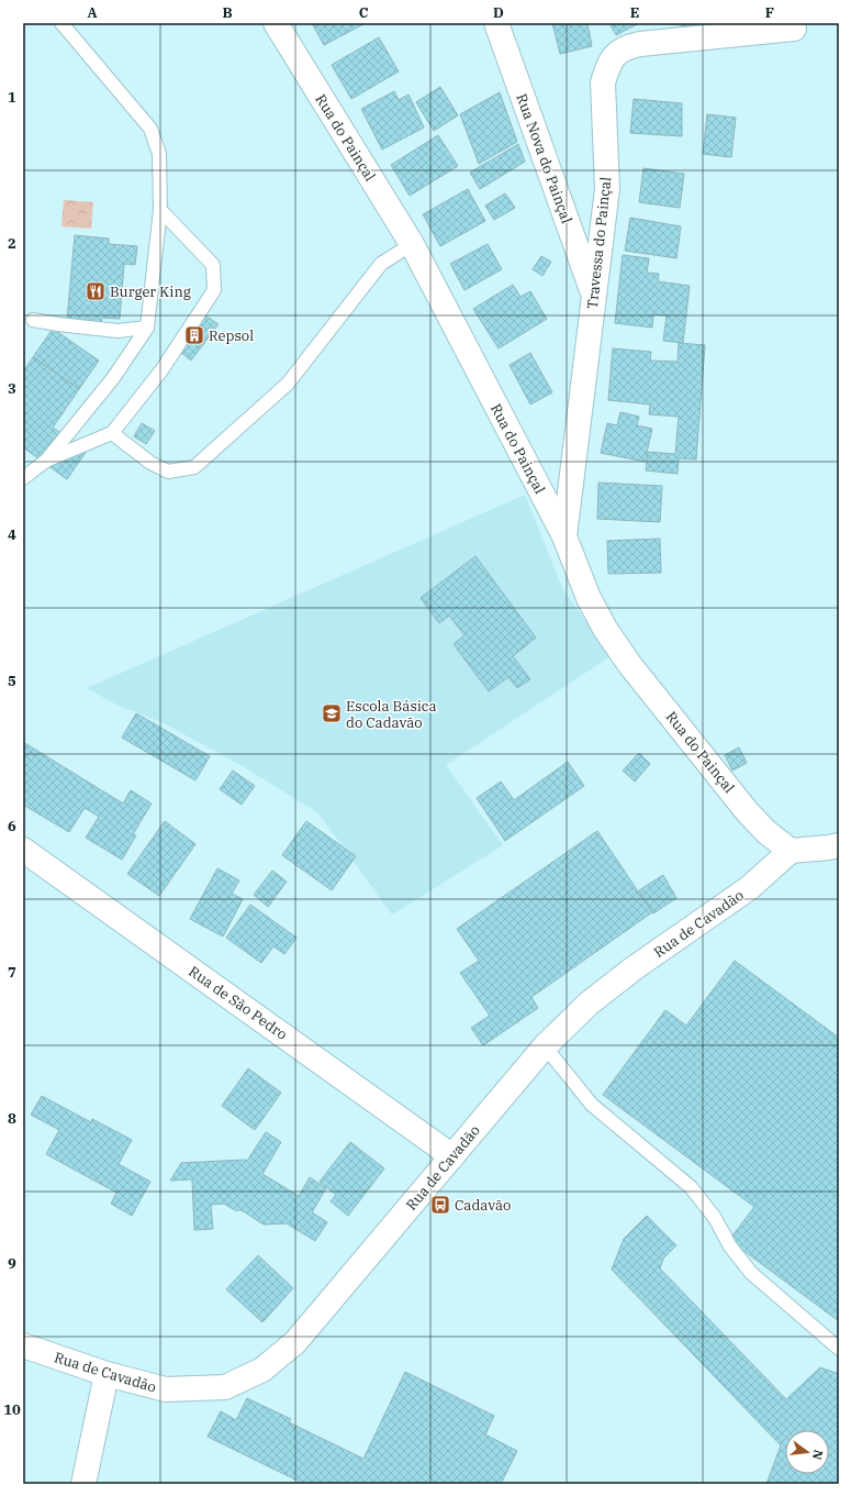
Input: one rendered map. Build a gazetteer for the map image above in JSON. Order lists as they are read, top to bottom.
{
  "streets": {
    "street": [
      "Rua do Painçal",
      "Rua Nova do Painçal",
      "Travessa do Painçal",
      "Rua de Cavadão",
      "Rua de São Pedro"
    ]
  },
  "crossings": [
    ["Rua do Painçal", "Travessa do Painçal"],
    ["Rua do Painçal", "Rua de Cavadão"],
    ["Rua Nova do Painçal", "Travessa do Painçal"],
    ["Rua de Cavadão", "Rua de São Pedro"]
  ],
  "places": {
    "restaurant": ["Burger King"],
    "building": ["Repsol"],
    "school or university": ["Escola Básica do Cadavão"],
    "bus stop": ["Cadavão"]
  },
  "north": "right",
  "grid": {
    "columns": [
      "A",
      "B",
      "C",
      "D",
      "E",
      "F"
    ],
    "rows": [
      "1",
      "2",
      "3",
      "4",
      "5",
      "6",
      "7",
      "8",
      "9",
      "10"
    ]
  }
}
